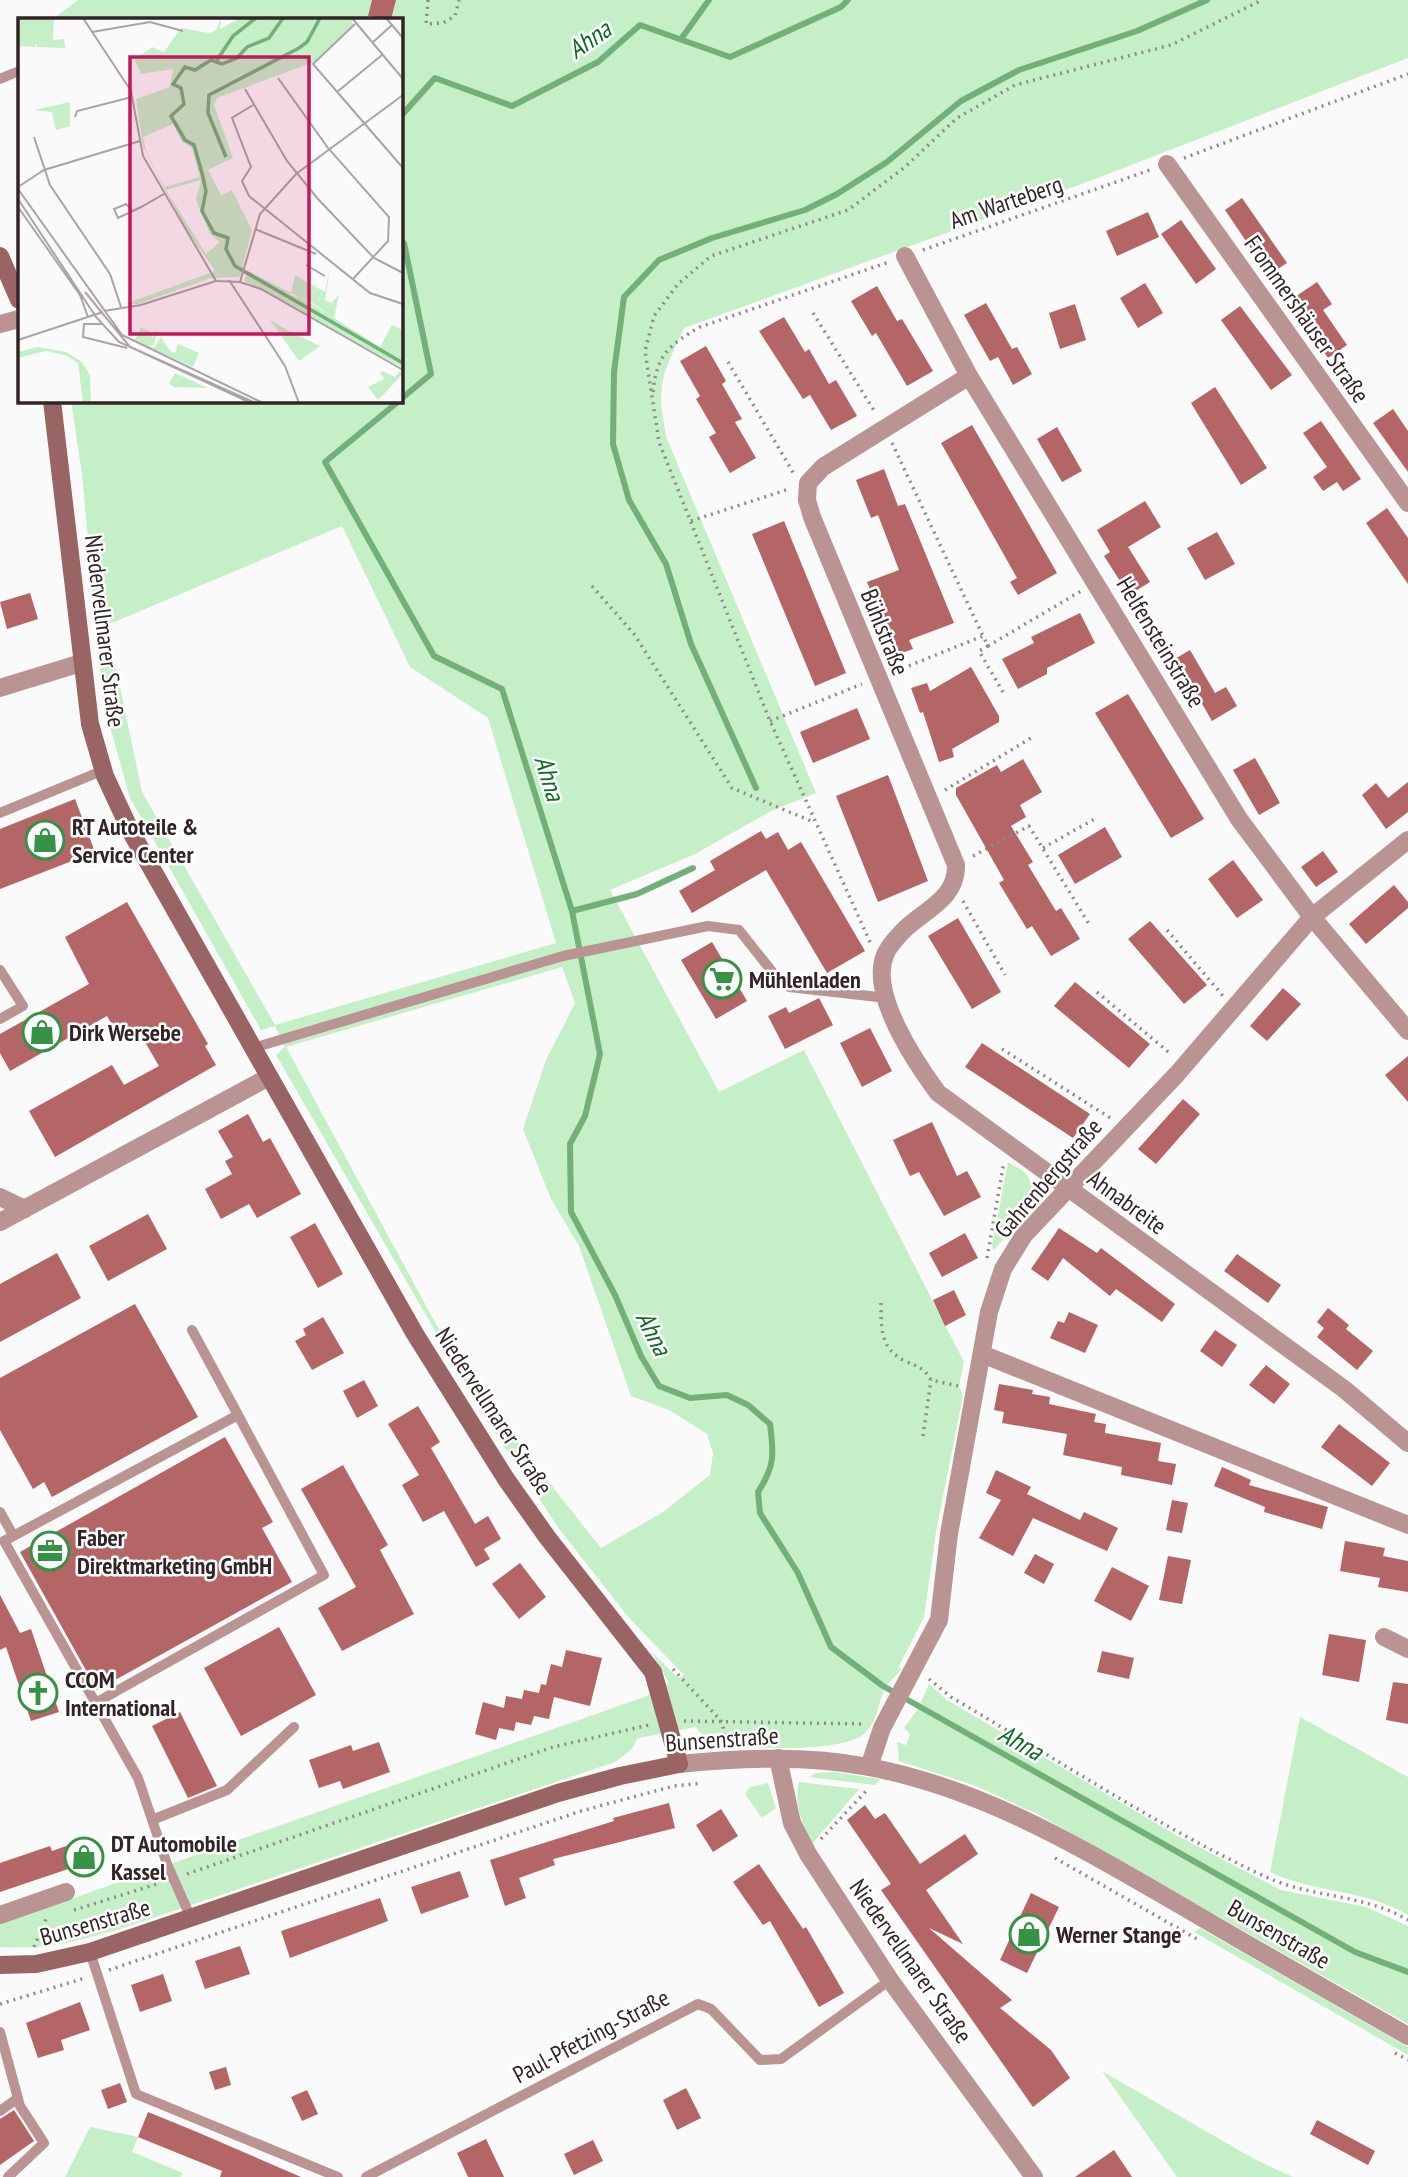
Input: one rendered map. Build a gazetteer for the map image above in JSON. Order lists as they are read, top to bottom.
{
  "streets": {
    "main road": ["Niedervellmarer Straße", "Bunsenstraße"],
    "street": [
      "Frommershäuser Straße",
      "Bühlstraße",
      "Helfensteinstraße",
      "Gahrenbergstraße",
      "Ahnabreite"
    ],
    "lane": ["Paul-Pfetzing-Straße"],
    "path": ["Am Warteberg"]
  },
  "crossings": [
    ["Am Warteberg", "Frommershäuser Straße"],
    ["Am Warteberg", "Helfensteinstraße"],
    ["Niedervellmarer Straße", "Bunsenstraße"],
    ["Niedervellmarer Straße", "Paul-Pfetzing-Straße"],
    ["Helfensteinstraße", "Gahrenbergstraße"],
    ["Gahrenbergstraße", "Ahnabreite"],
    ["Gahrenbergstraße", "Bunsenstraße"]
  ],
  "water": ["Ahna"],
  "places": {
    "shop": [
      "RT Autoteile & Service Center",
      "Dirk Wersebe",
      "DT Automobile Kassel",
      "Werner Stange"
    ],
    "supermarket": ["Mühlenladen"],
    "office": ["Faber Direktmarketing GmbH"],
    "church": ["CCOM International"]
  }
}
